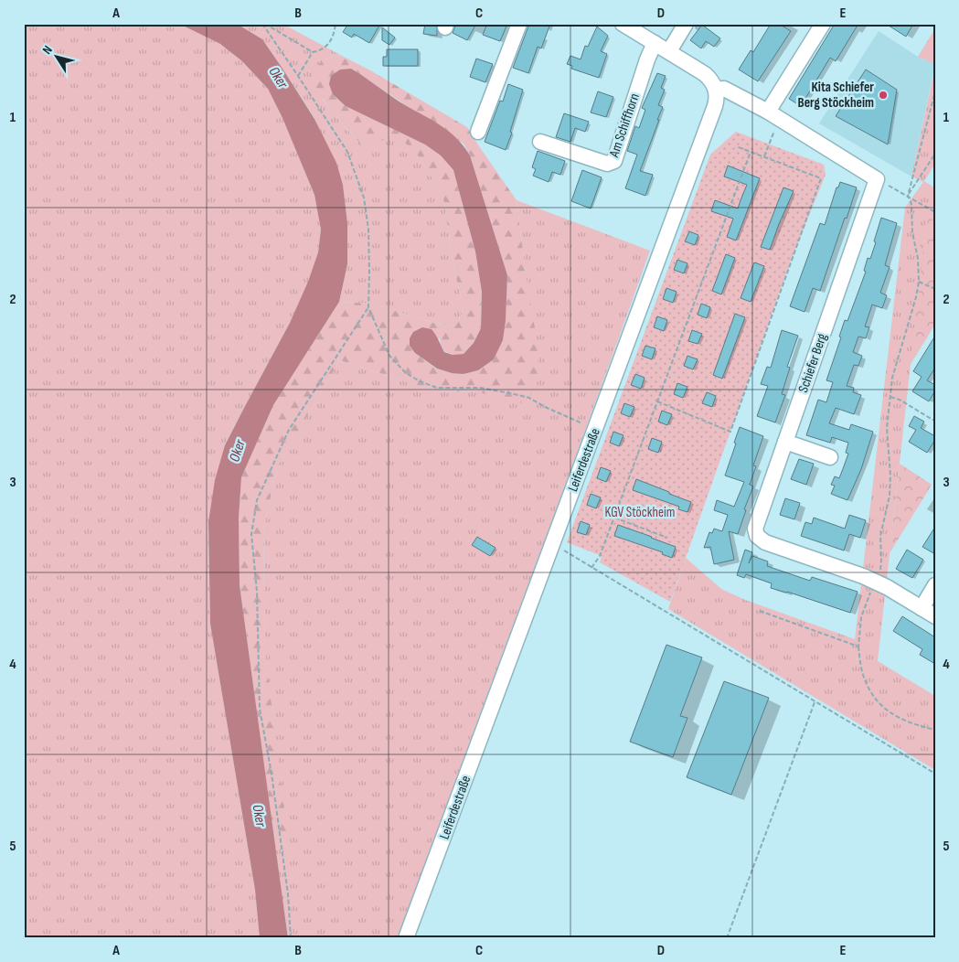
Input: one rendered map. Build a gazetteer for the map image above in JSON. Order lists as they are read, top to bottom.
{
  "streets": {
    "street": ["Am Schiffhorn", "Schiefer Berg", "Leiferdestraße"]
  },
  "water": ["Oker"],
  "parks": ["KGV Stöckheim"],
  "places": ["Kita Schiefer Berg Stöckheim"],
  "north": "top left",
  "grid": {
    "columns": [
      "A",
      "B",
      "C",
      "D",
      "E"
    ],
    "rows": [
      "1",
      "2",
      "3",
      "4",
      "5"
    ]
  }
}
